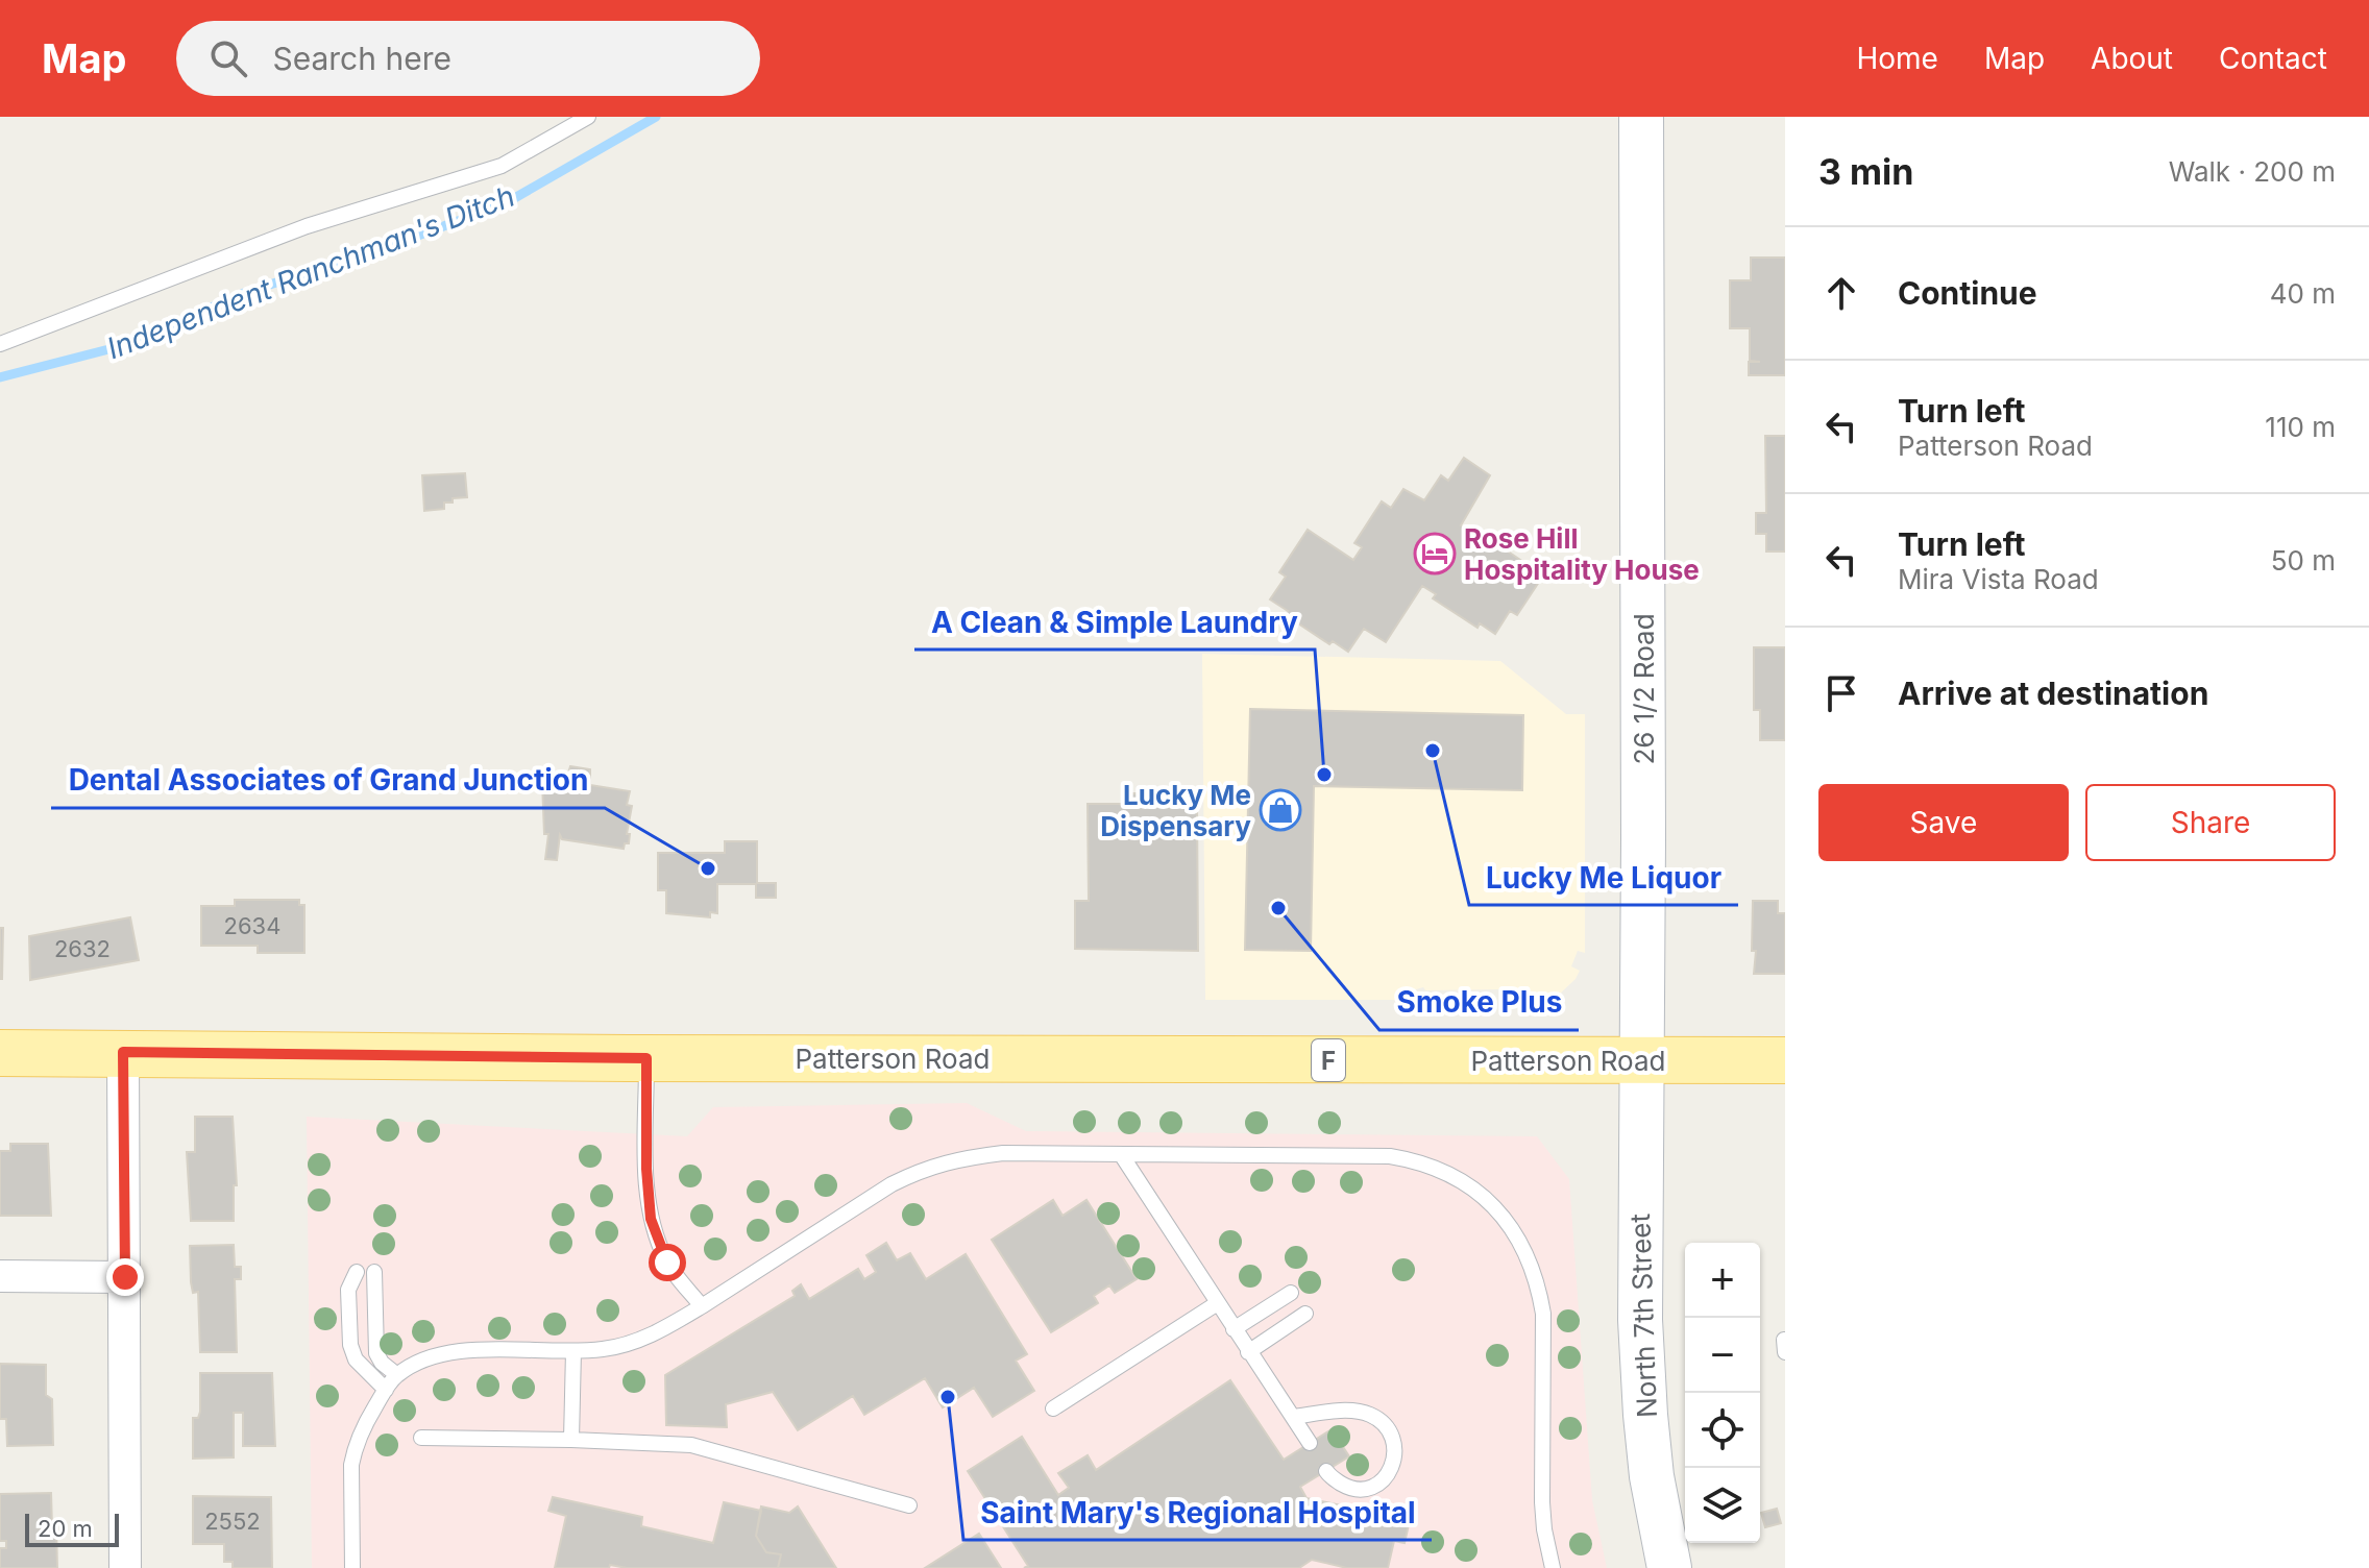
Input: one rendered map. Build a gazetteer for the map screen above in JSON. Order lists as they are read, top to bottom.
{
  "streets": {
    "main road": [
      "26 1/2 Road",
      "Patterson Road",
      "F",
      "North 7th Street"
    ]
  },
  "crossings": [
    ["26 1/2 Road", "Patterson Road"],
    ["26 1/2 Road", "North 7th Street"],
    ["Patterson Road", "North 7th Street"]
  ],
  "water": ["Independent Ranchman's Ditch"],
  "places": {
    "hotel": ["Rose Hill Hospitality House"],
    "other": [
      "Lucky Me Liquor",
      "A Clean & Simple Laundry",
      "Dental Associates of Grand Junction",
      "Smoke Plus",
      "Saint Mary's Regional Hospital"
    ],
    "shop": ["Lucky Me Dispensary"]
  },
  "house_numbers": ["2634", "2632", "2552"],
  "scale_bar": "20 m",
  "page": {
    "header": "Map",
    "search": "Search here",
    "nav": [
      "Home",
      "Map",
      "About",
      "Contact"
    ],
    "heading": ["3 min", "Walk · 200 m"],
    "list": [
      ["Continue", "40 m"],
      ["Turn left", "Patterson Road", "110 m"],
      ["Turn left", "Mira Vista Road", "50 m"],
      "Arrive at destination"
    ],
    "buttons": ["Save", "Share"],
    "map_buttons": ["+", "−"],
    "scale": "20 m"
  }
}
